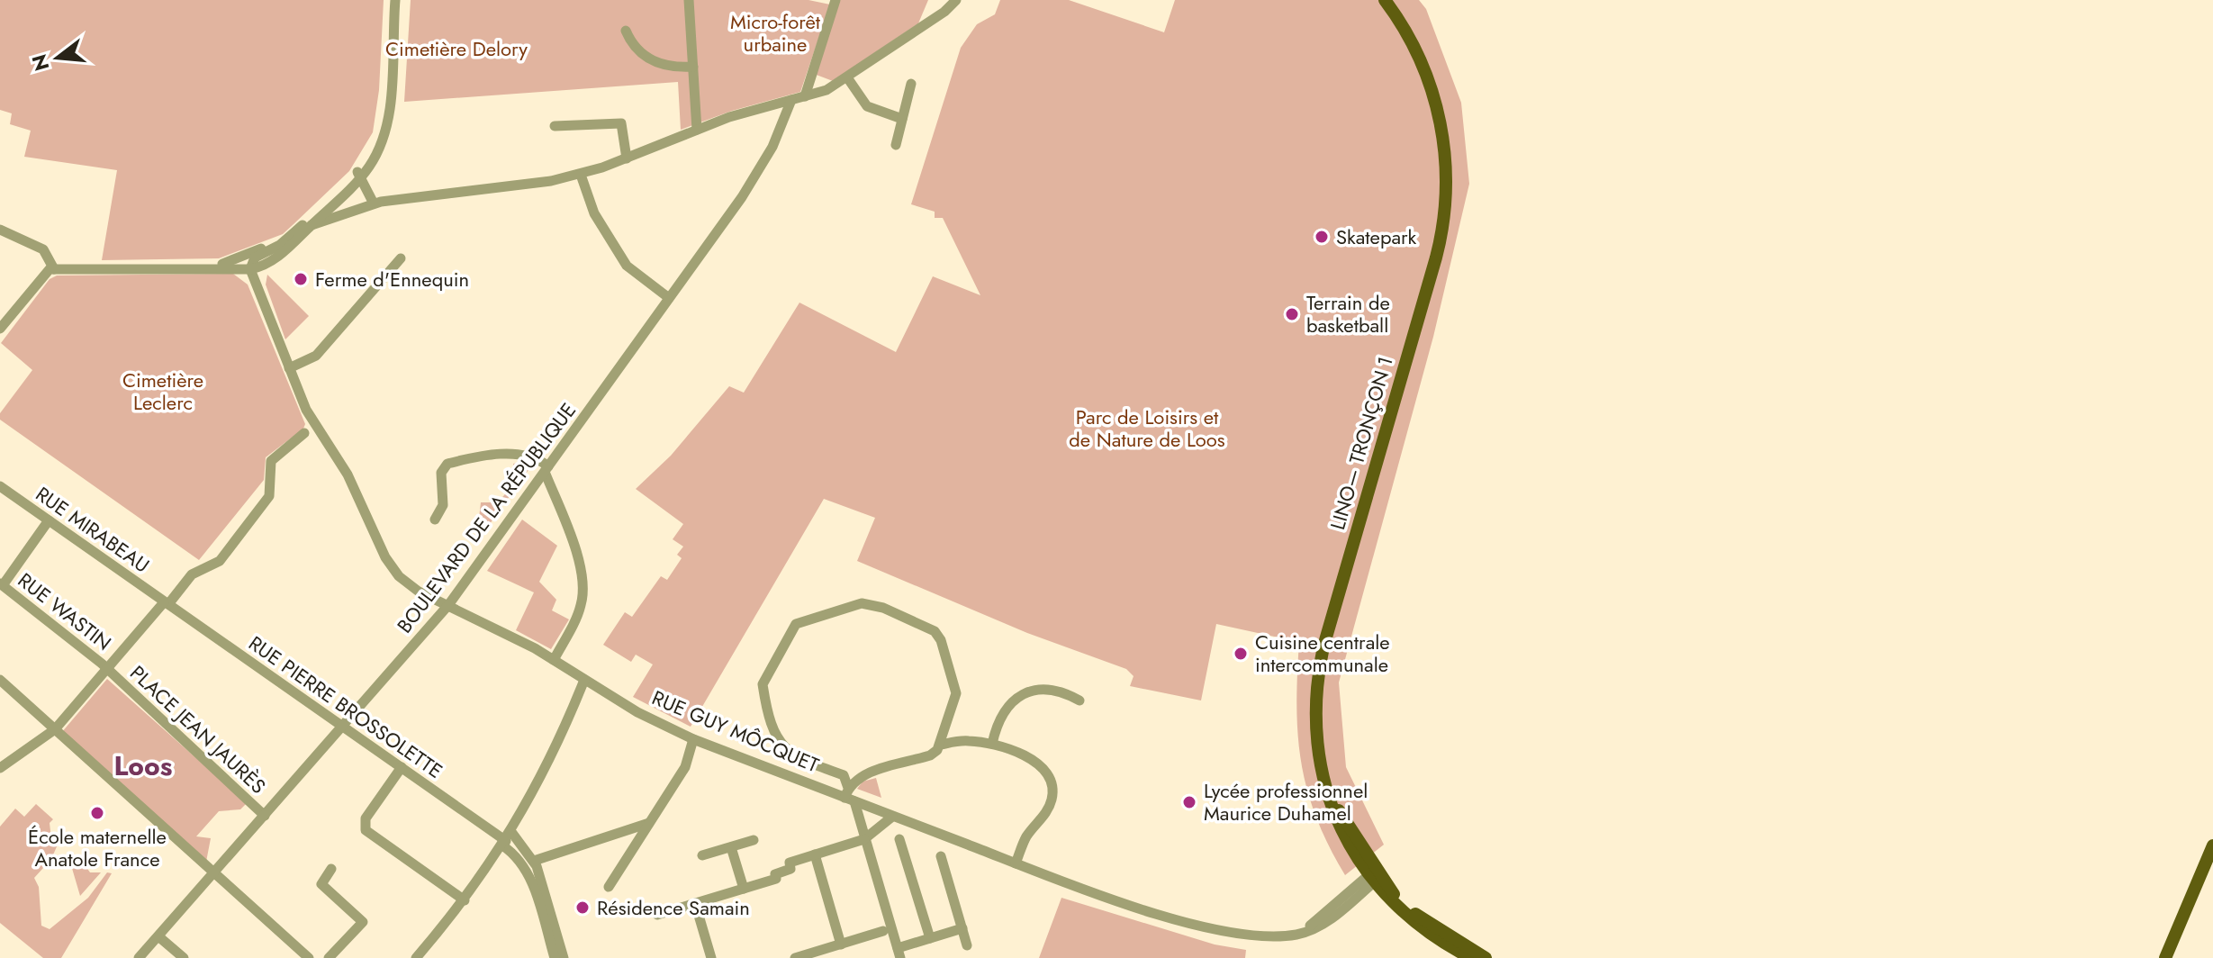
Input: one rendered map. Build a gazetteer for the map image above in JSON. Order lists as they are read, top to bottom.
{
  "streets": {
    "main road": ["LINO— TRONÇON 1"],
    "street": [
      "BOULEVARD DE LA RÉPUBLIQUE",
      "RUE MIRABEAU",
      "RUE WASTIN",
      "RUE PIERRE BROSSOLETTE",
      "PLACE JEAN JAURÈS",
      "RUE GUY MÔCQUET"
    ]
  },
  "crossings": [
    ["LINO— TRONÇON 1", "RUE GUY MÔCQUET"],
    ["BOULEVARD DE LA RÉPUBLIQUE", "RUE PIERRE BROSSOLETTE"],
    ["BOULEVARD DE LA RÉPUBLIQUE", "PLACE JEAN JAURÈS"],
    ["BOULEVARD DE LA RÉPUBLIQUE", "RUE GUY MÔCQUET"],
    ["RUE MIRABEAU", "RUE PIERRE BROSSOLETTE"],
    ["RUE WASTIN", "PLACE JEAN JAURÈS"]
  ],
  "districts": ["Loos"],
  "parks": [
    "Micro-forêt urbaine",
    "Cimetière Delory",
    "Cimetière Leclerc",
    "Parc de Loisirs et de Nature de Loos"
  ],
  "places": [
    "Skatepark",
    "Ferme d'Ennequin",
    "Terrain de basketball",
    "Cuisine centrale intercommunale",
    "Lycée professionnel Maurice Duhamel",
    "École maternelle Anatole France",
    "Résidence Samain"
  ],
  "north": "left"
}
